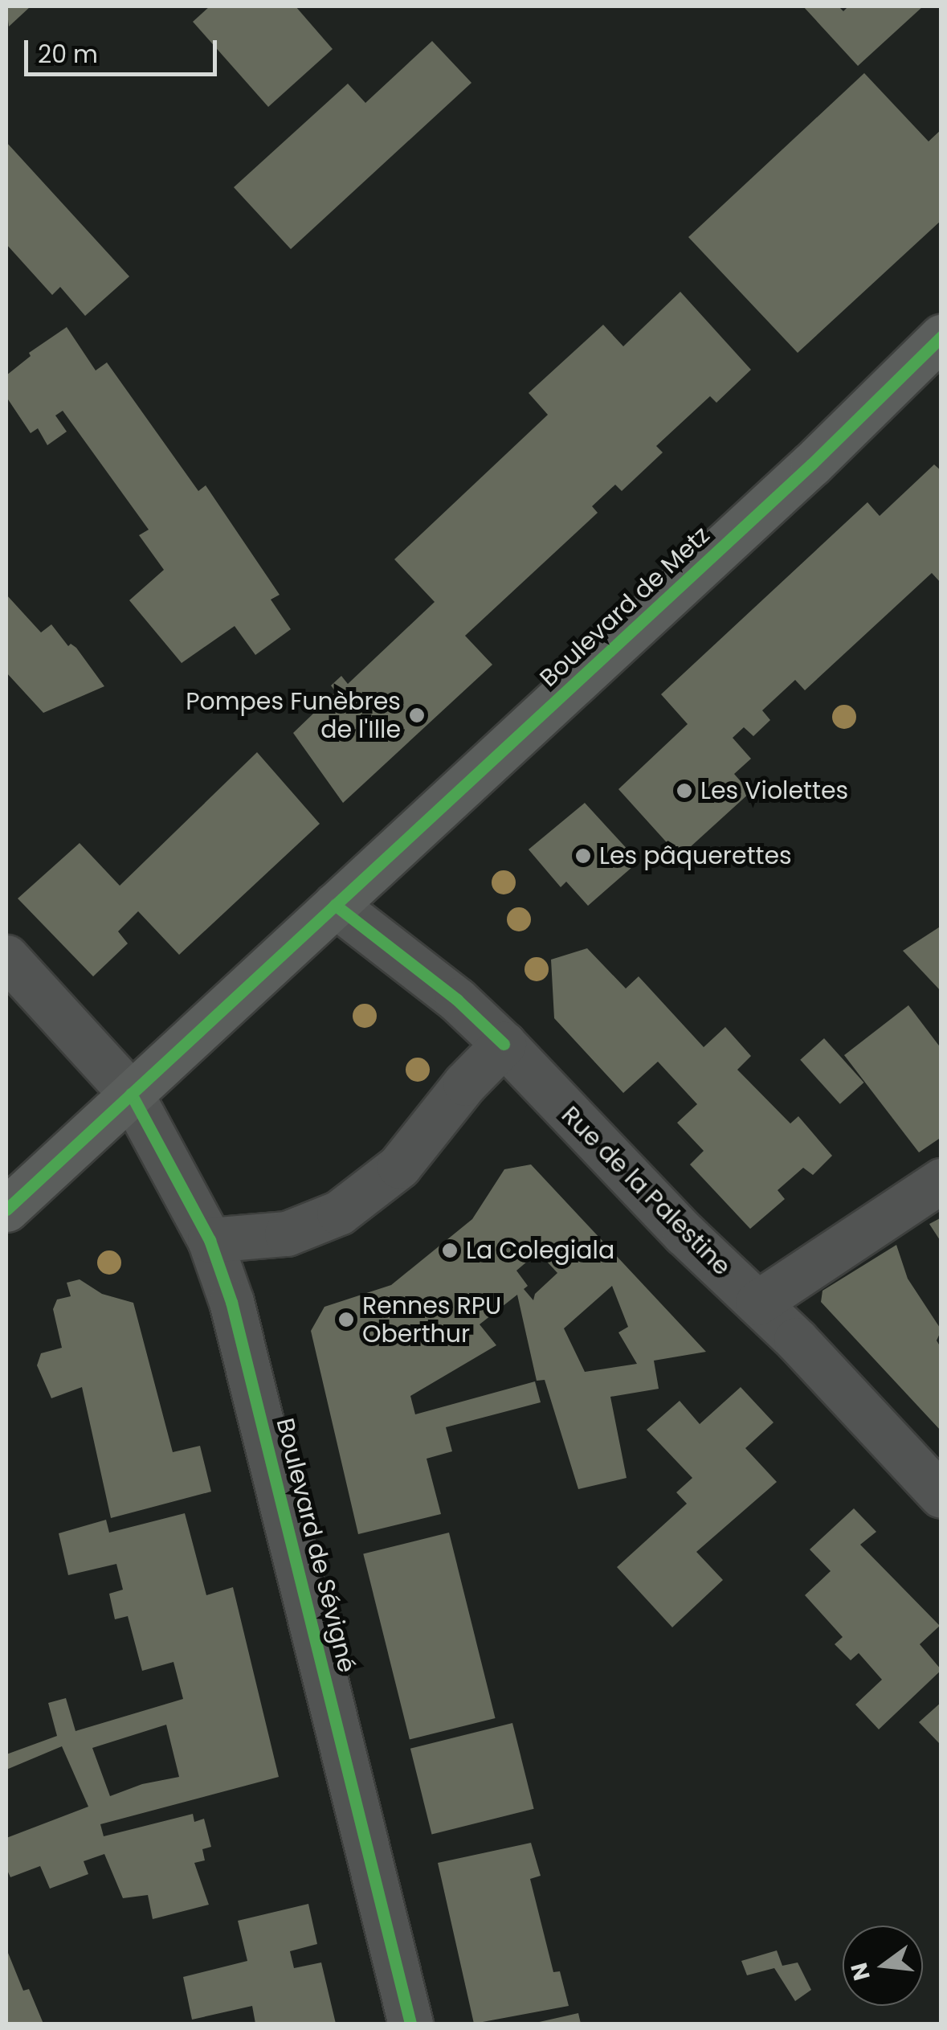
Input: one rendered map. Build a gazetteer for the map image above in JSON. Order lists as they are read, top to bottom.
{
  "streets": {
    "main road": ["Boulevard de Metz"],
    "street": ["Rue de la Palestine", "Boulevard de Sévigné"]
  },
  "crossings": [
    ["Boulevard de Metz", "Rue de la Palestine"],
    ["Boulevard de Metz", "Boulevard de Sévigné"]
  ],
  "places": [
    "Pompes Funèbres de l'Ille",
    "Les Violettes",
    "Les pâquerettes",
    "La Colegiala",
    "Rennes RPU Oberthur"
  ],
  "scale_bar": "20 m",
  "north": "left"
}
